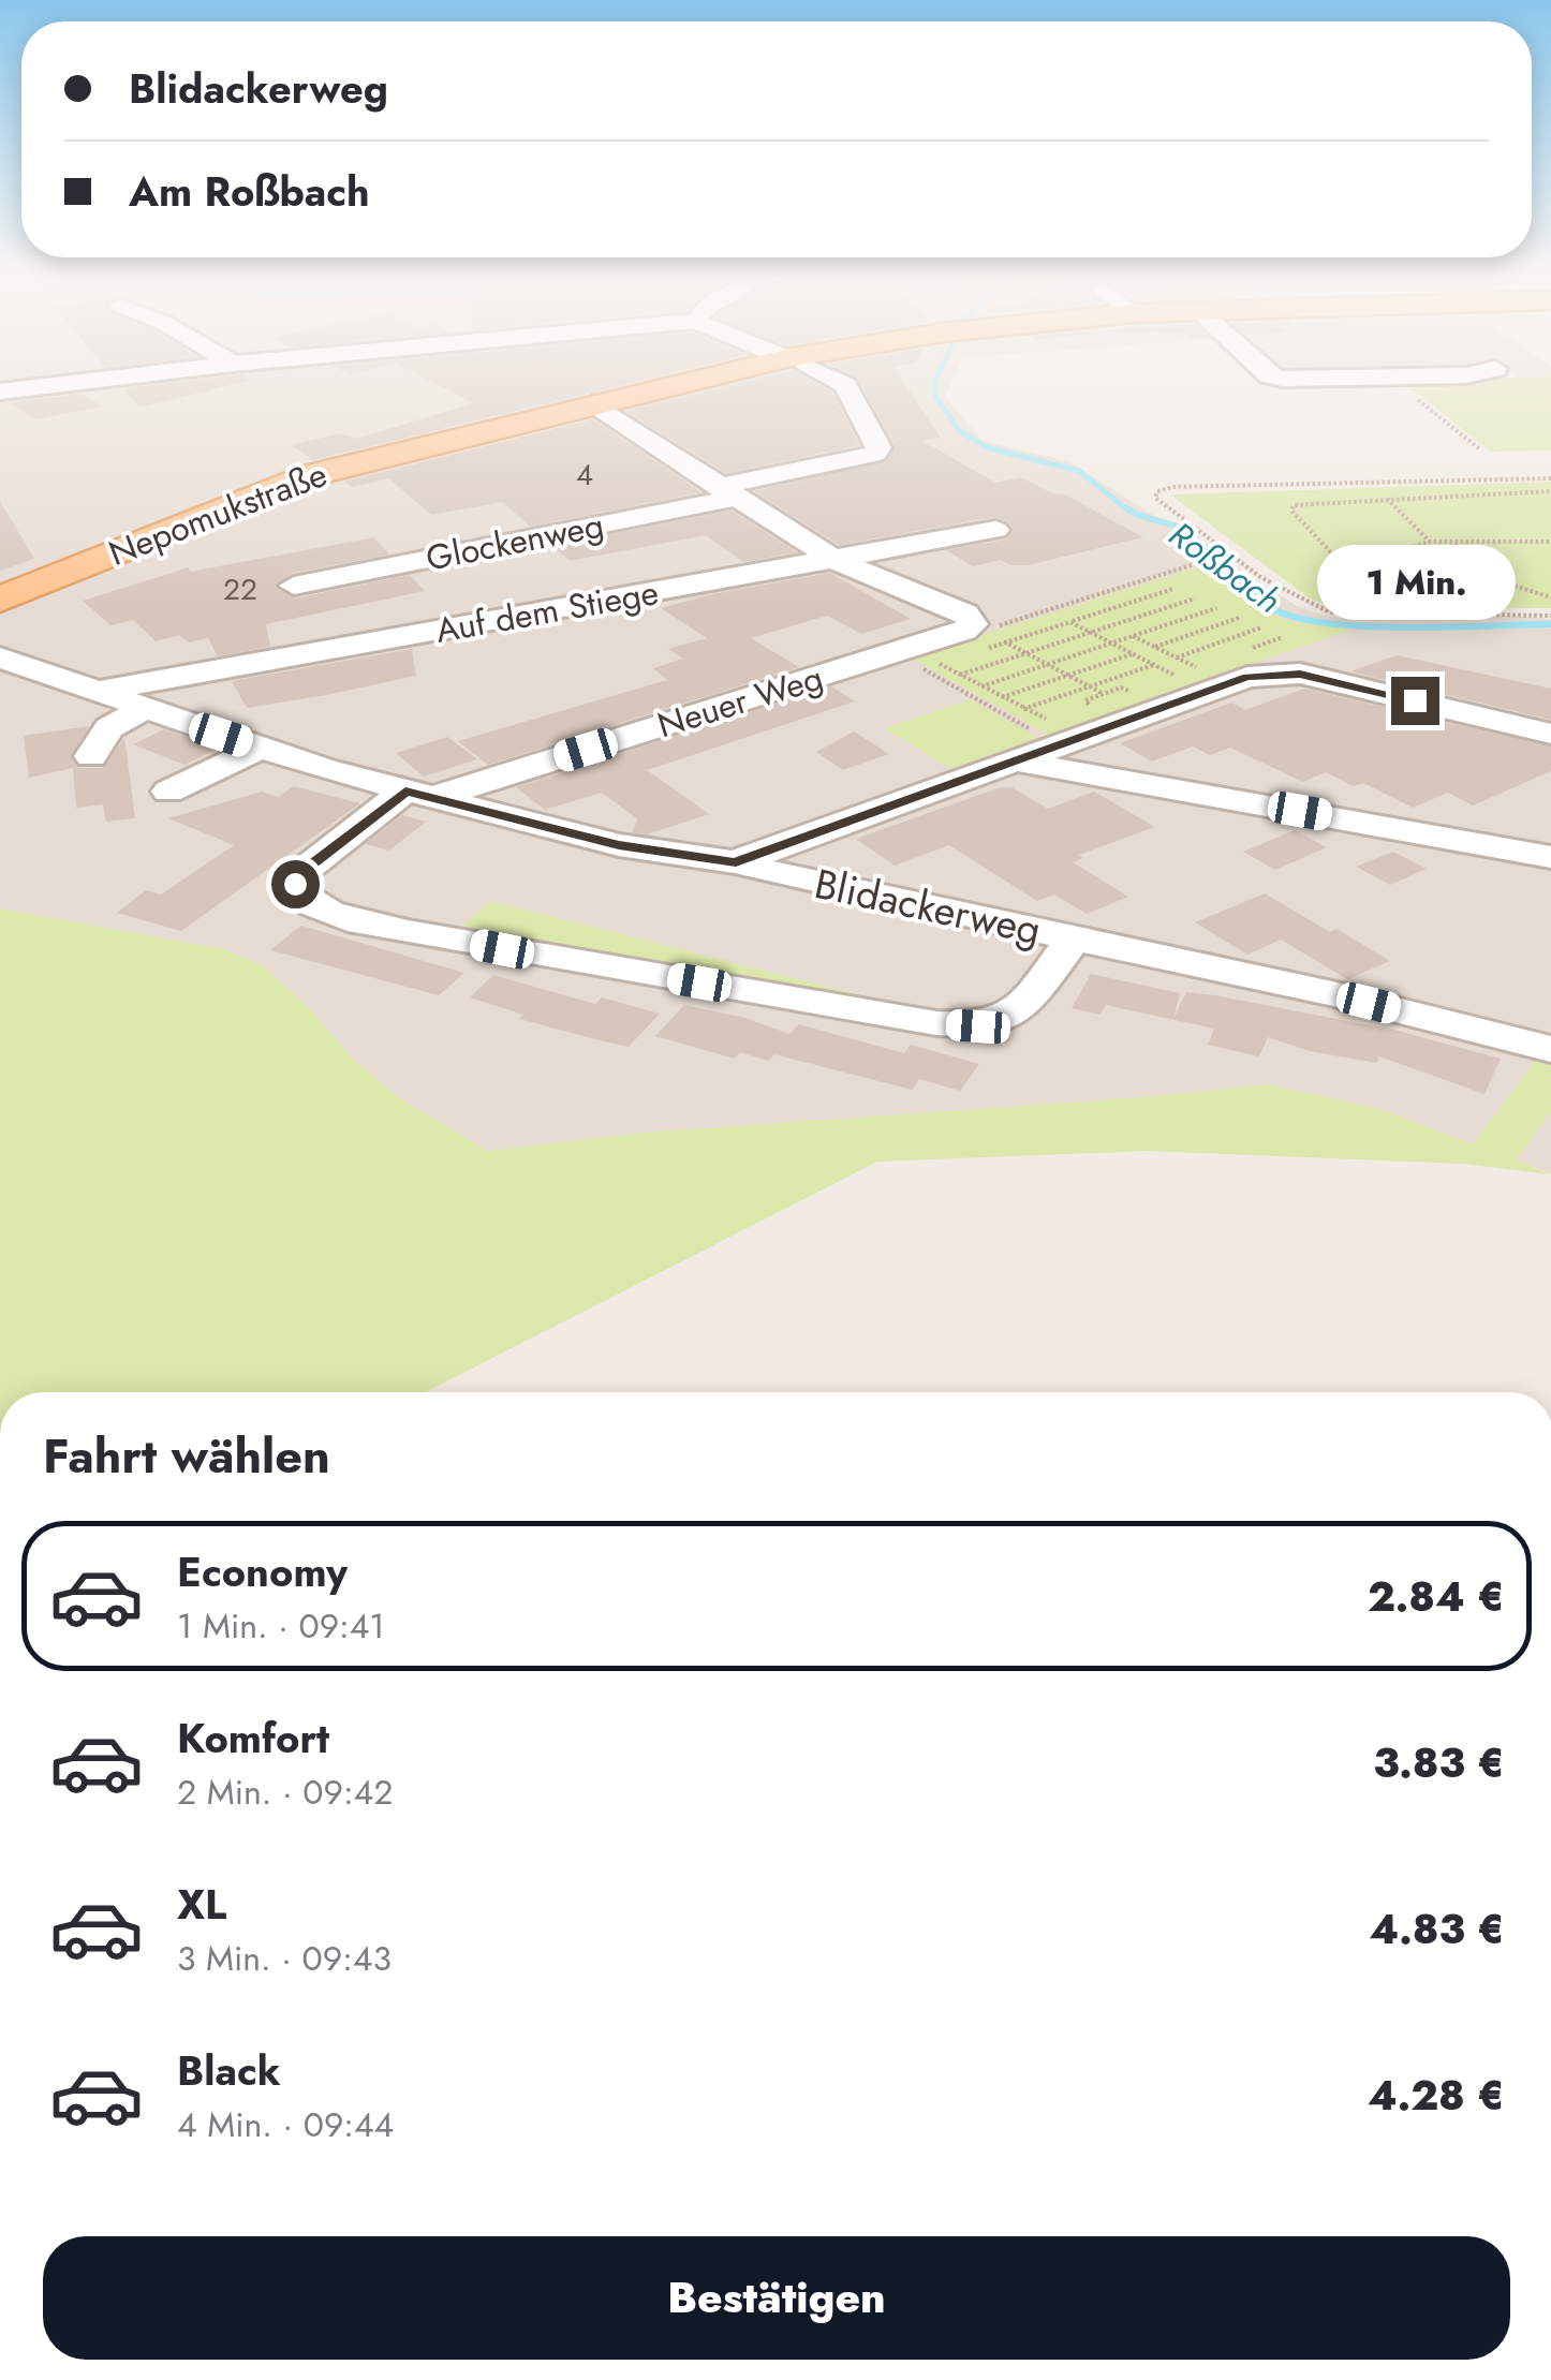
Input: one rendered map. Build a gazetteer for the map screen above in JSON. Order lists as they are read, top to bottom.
{
  "streets": {
    "main road": ["Nepomukstraße"],
    "street": [
      "Glockenweg",
      "Auf dem Stiege",
      "Neuer Weg",
      "Blidackerweg"
    ]
  },
  "crossings": [
    ["Auf dem Stiege", "Blidackerweg"],
    ["Neuer Weg", "Blidackerweg"]
  ],
  "water": ["Roßbach"],
  "house_numbers": ["4", "22"],
  "page": {
    "banner": ["Blidackerweg", "Am Roßbach"],
    "bubble": "1 Min.",
    "heading": "Fahrt wählen",
    "list": [
      {
        "name": "Economy",
        "note": "1 Min. · 09:41",
        "value": "2.84 €"
      },
      {
        "name": "Komfort",
        "note": "2 Min. · 09:42",
        "value": "3.83 €"
      },
      {
        "name": "XL",
        "note": "3 Min. · 09:43",
        "value": "4.83 €"
      },
      {
        "name": "Black",
        "note": "4 Min. · 09:44",
        "value": "4.28 €"
      }
    ],
    "buttons": "Bestätigen"
  }
}
